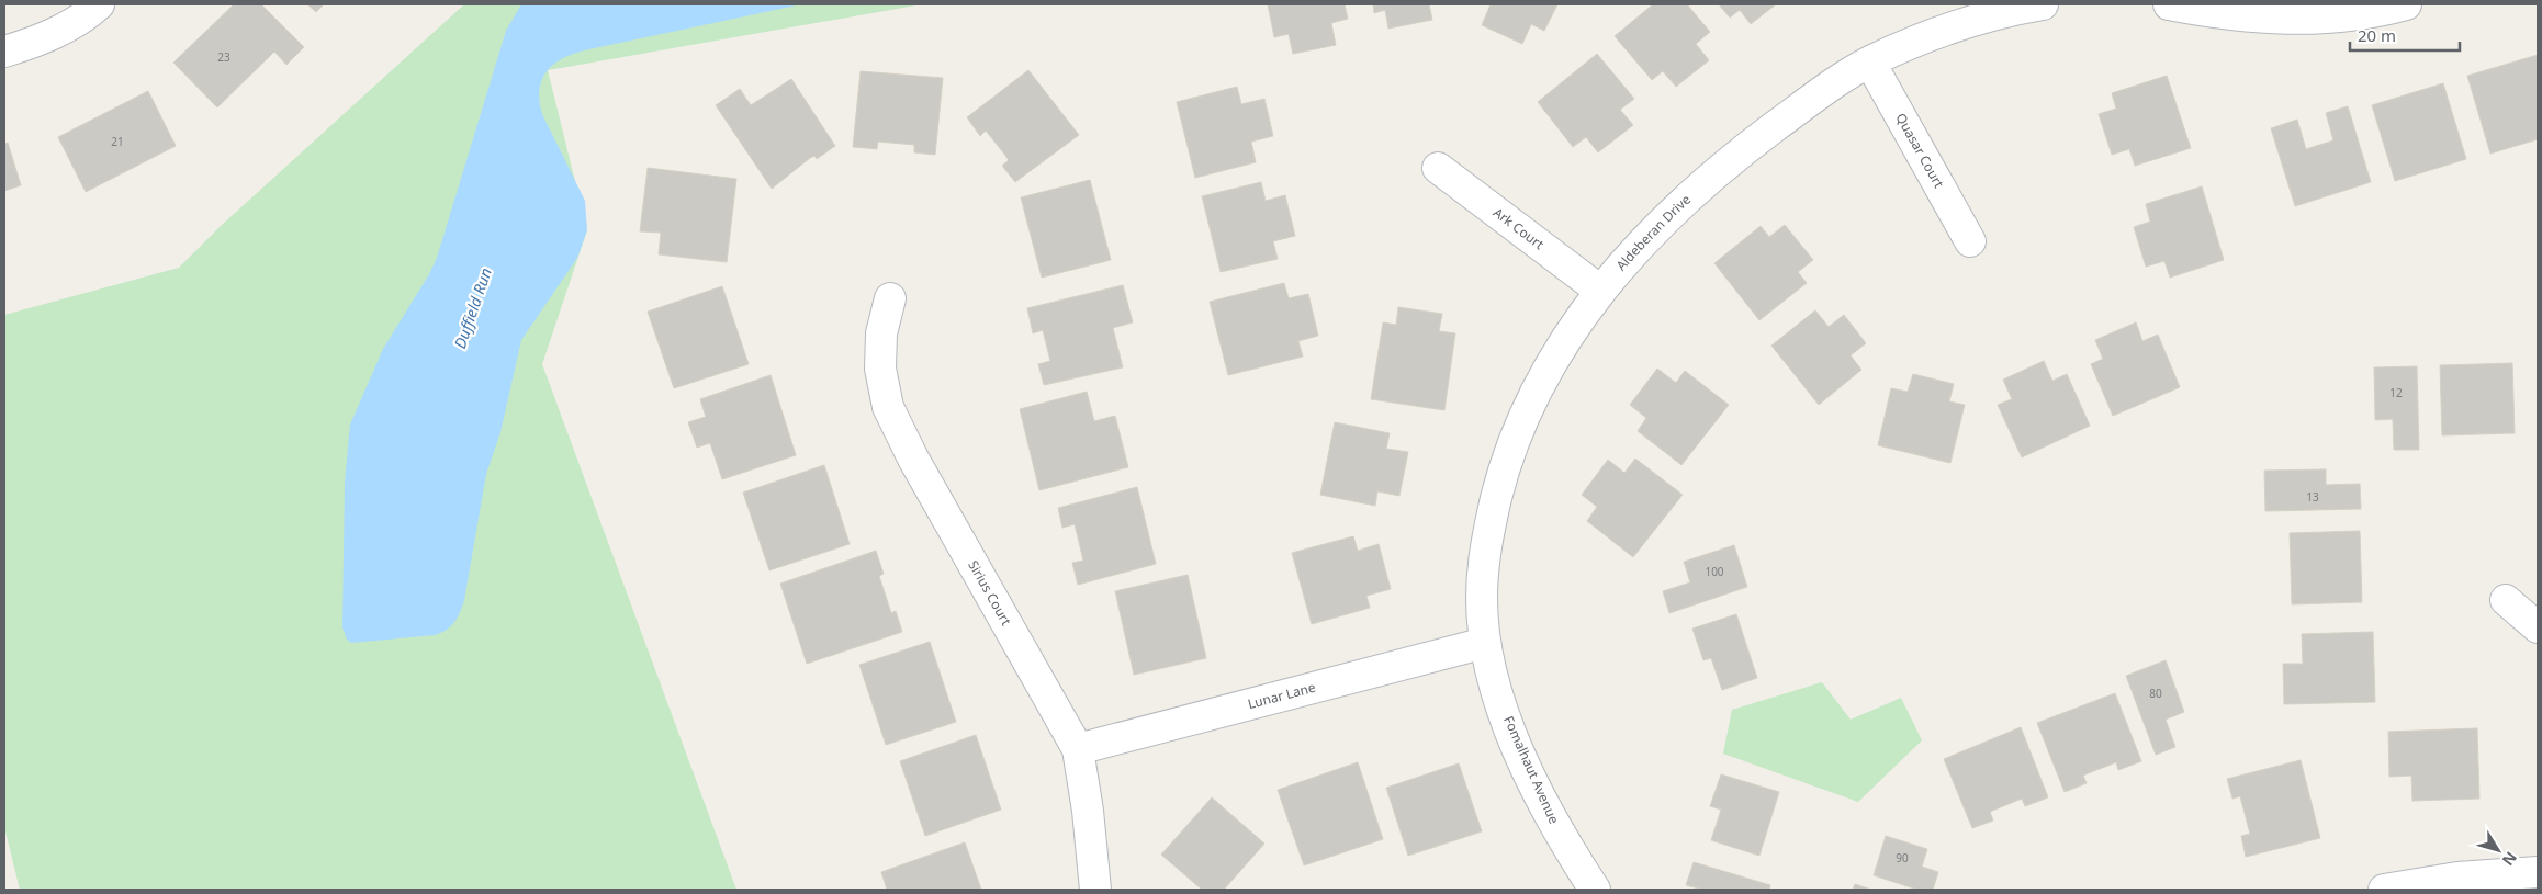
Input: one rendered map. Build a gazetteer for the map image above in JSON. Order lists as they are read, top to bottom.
{
  "streets": {
    "street": [
      "Quasar Court",
      "Ark Court",
      "Aldeberan Drive",
      "Sirius Court",
      "Lunar Lane",
      "Fomalhaut Avenue"
    ]
  },
  "crossings": [
    ["Quasar Court", "Aldeberan Drive"],
    ["Ark Court", "Aldeberan Drive"],
    ["Aldeberan Drive", "Lunar Lane"],
    ["Aldeberan Drive", "Fomalhaut Avenue"],
    ["Sirius Court", "Lunar Lane"],
    ["Lunar Lane", "Fomalhaut Avenue"]
  ],
  "water": ["Duffield Run"],
  "house_numbers": [
    "23",
    "21",
    "12",
    "13",
    "100",
    "80",
    "90"
  ],
  "scale_bar": "20 m",
  "north": "bottom right"
}
